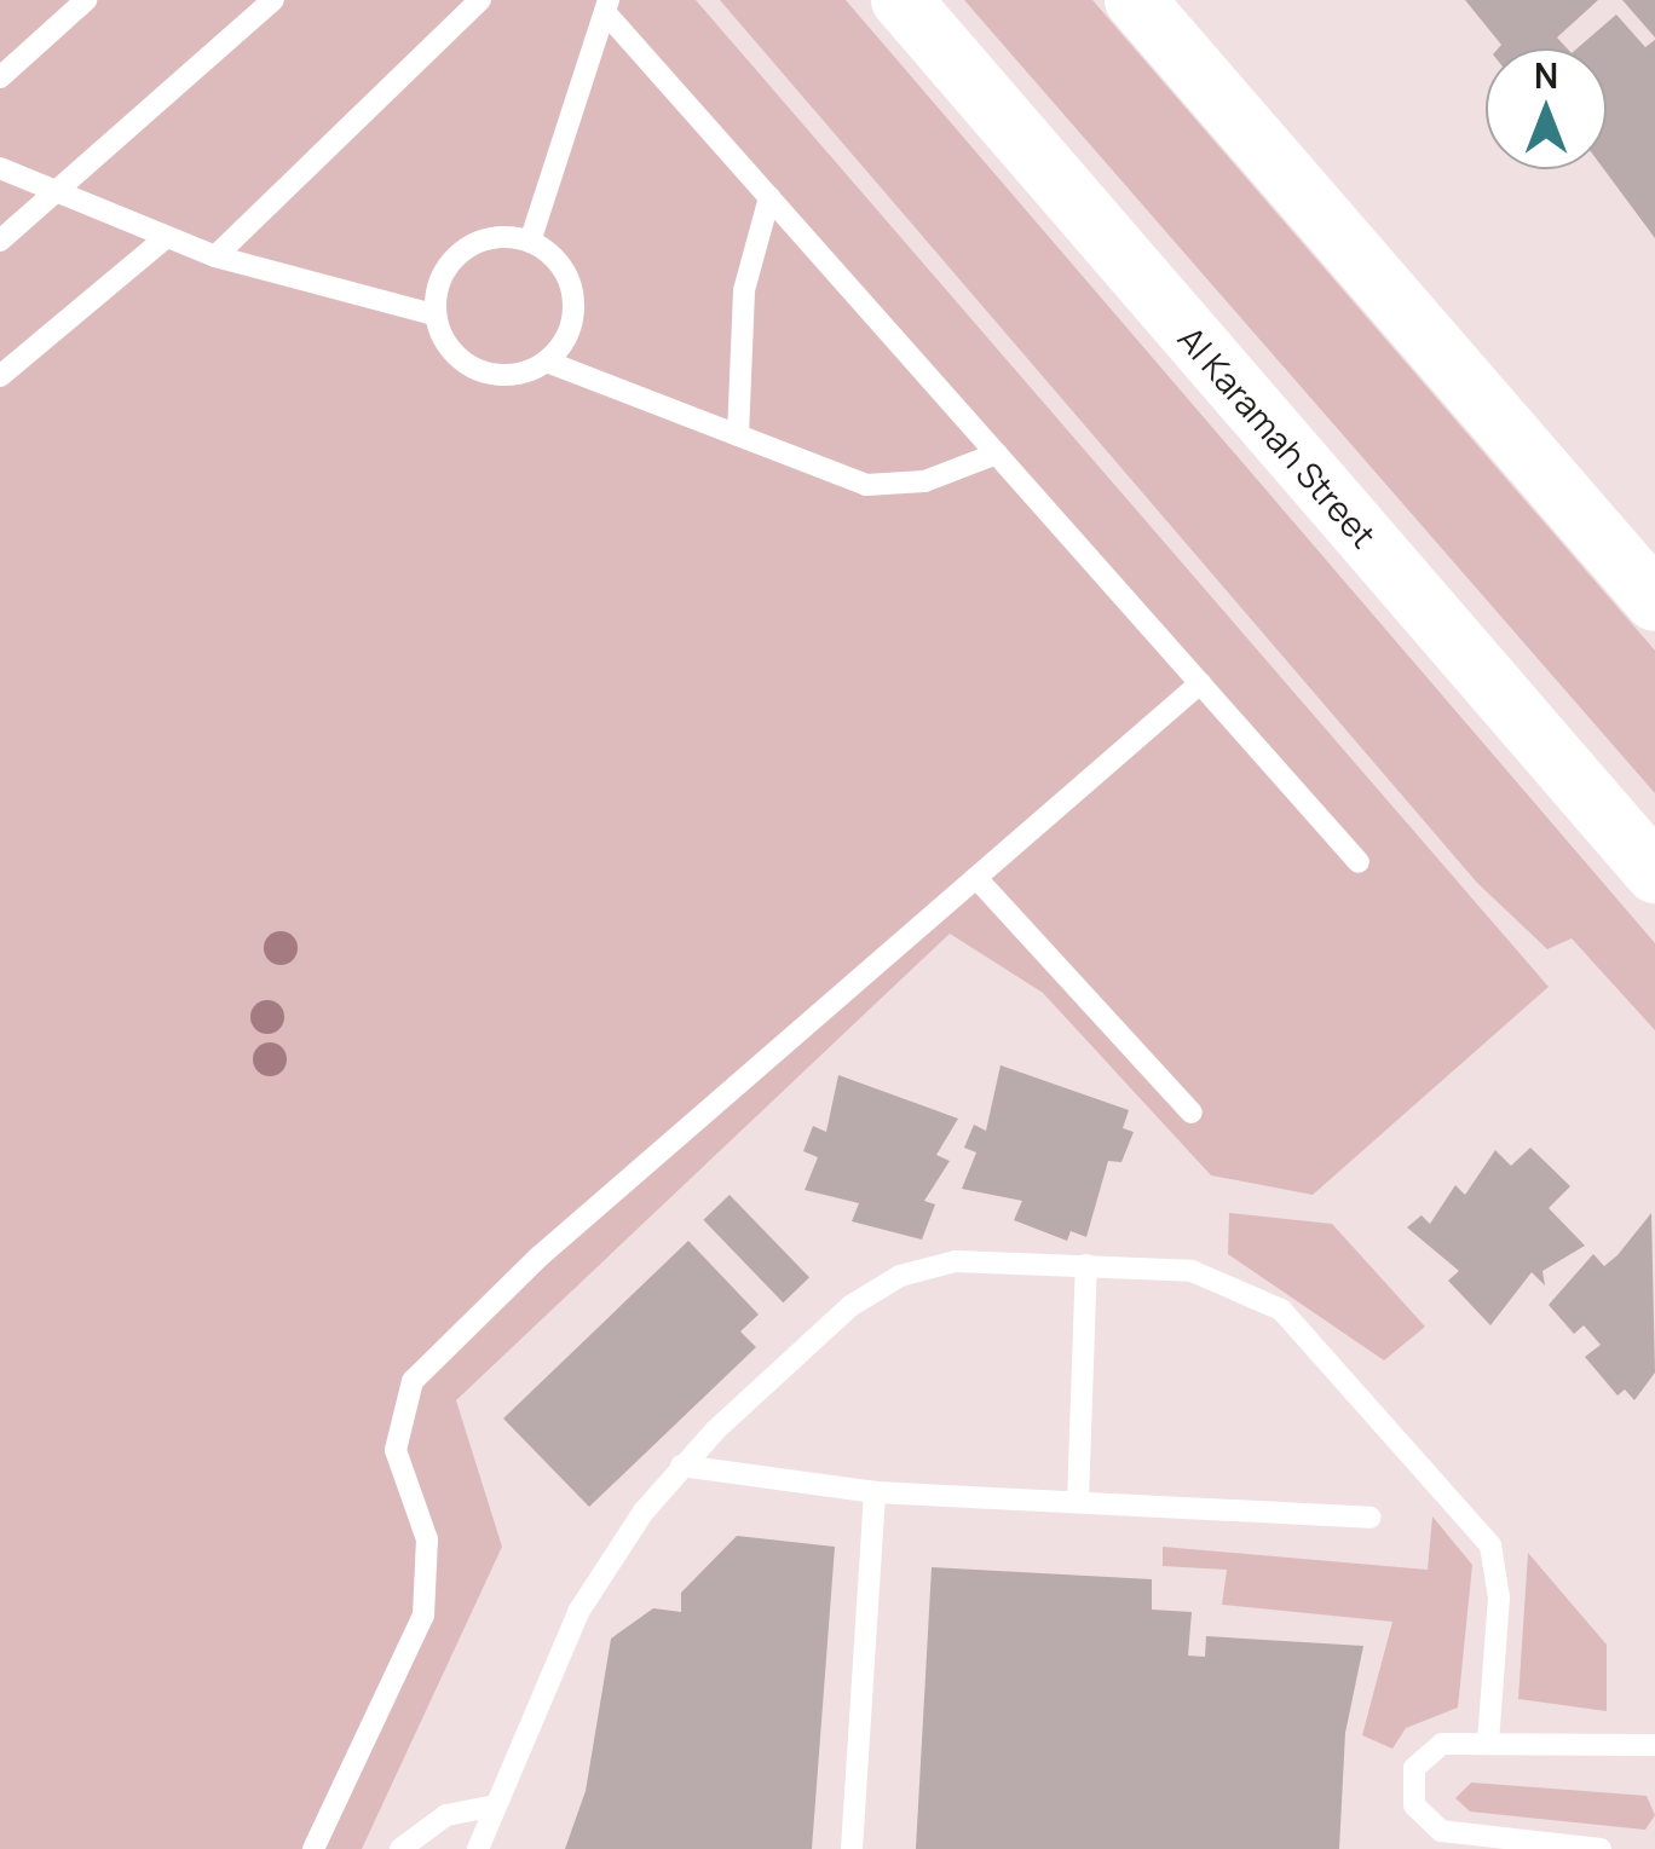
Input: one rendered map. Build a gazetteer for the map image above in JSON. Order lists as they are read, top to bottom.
{
  "streets": {
    "main road": ["Al Karamah Street"]
  },
  "north": "top"
}
